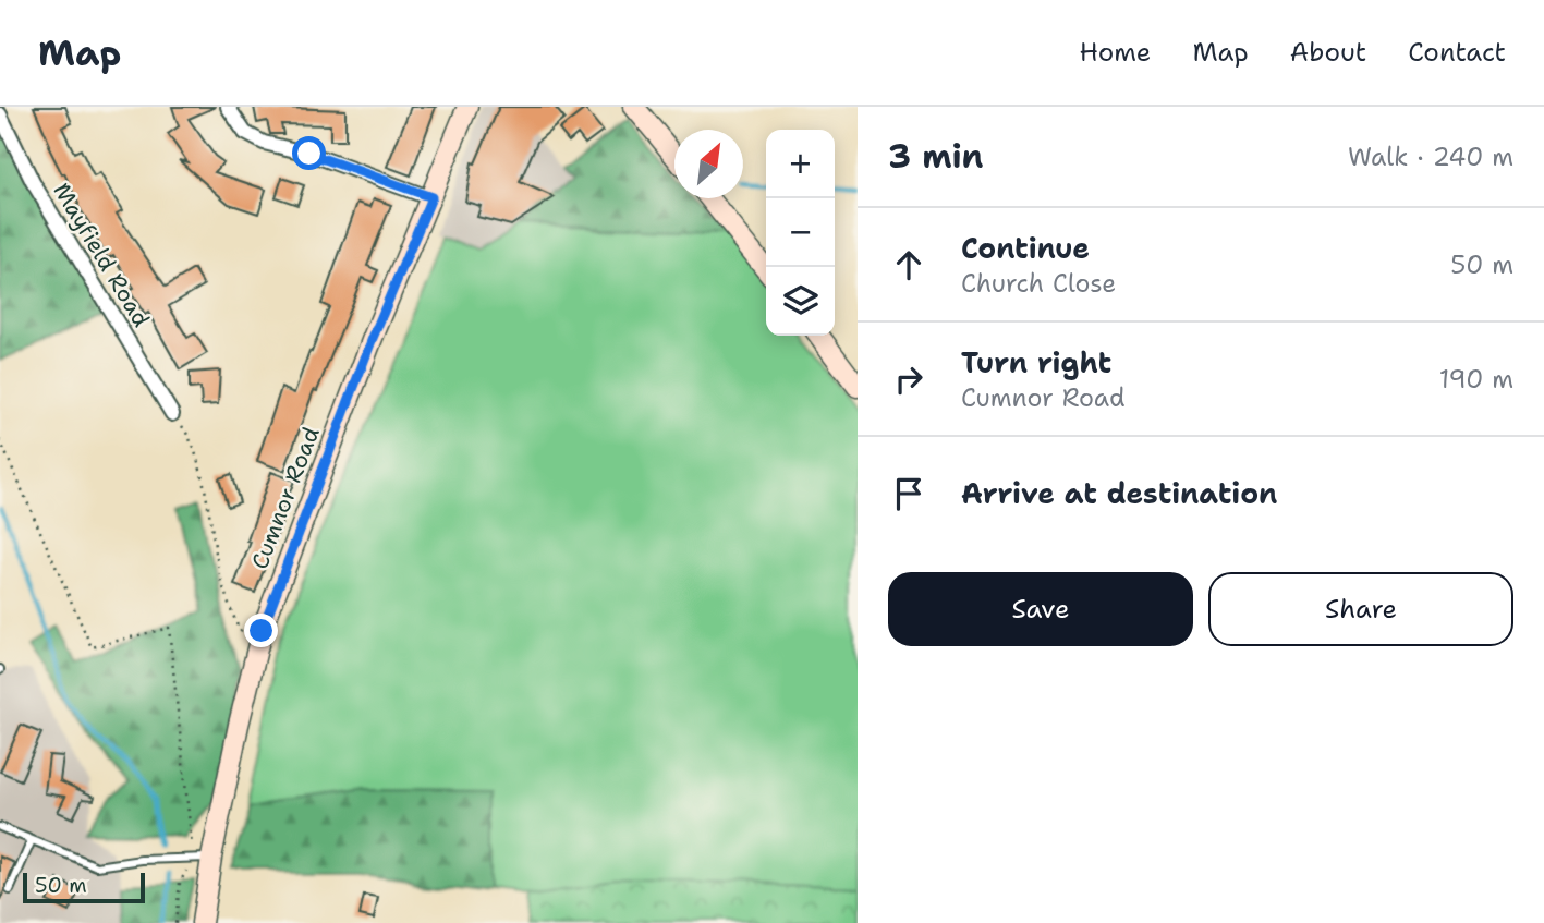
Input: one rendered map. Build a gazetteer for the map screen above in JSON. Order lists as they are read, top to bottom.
{
  "streets": {
    "main road": ["Cumnor Road"],
    "street": ["Mayfield Road"]
  },
  "scale_bar": "50 m",
  "north": "top right",
  "page": {
    "header": "Map",
    "nav": [
      "Home",
      "Map",
      "About",
      "Contact"
    ],
    "heading": ["3 min", "Walk · 240 m"],
    "map_buttons": ["+", "−"],
    "list": [
      ["Continue", "Church Close", "50 m"],
      ["Turn right", "Cumnor Road", "190 m"],
      "Arrive at destination"
    ],
    "buttons": ["Save", "Share"],
    "scale": "50 m"
  }
}
